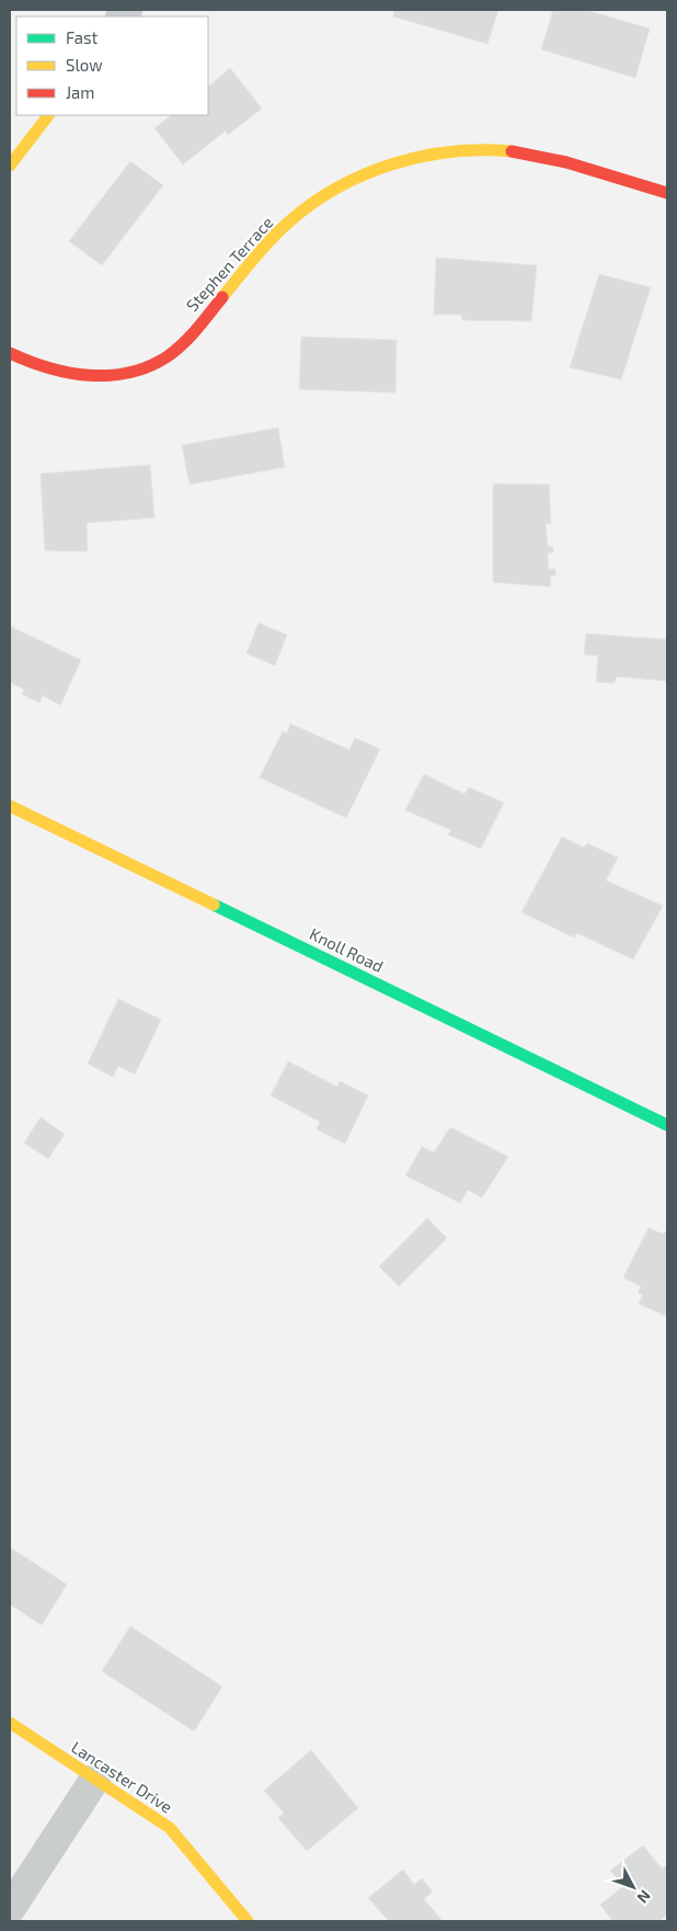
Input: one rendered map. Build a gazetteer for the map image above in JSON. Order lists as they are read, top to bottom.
{
  "streets": {
    "street": ["Stephen Terrace", "Knoll Road", "Lancaster Drive"]
  },
  "legend": ["Fast", "Slow", "Jam"],
  "north": "bottom right"
}
